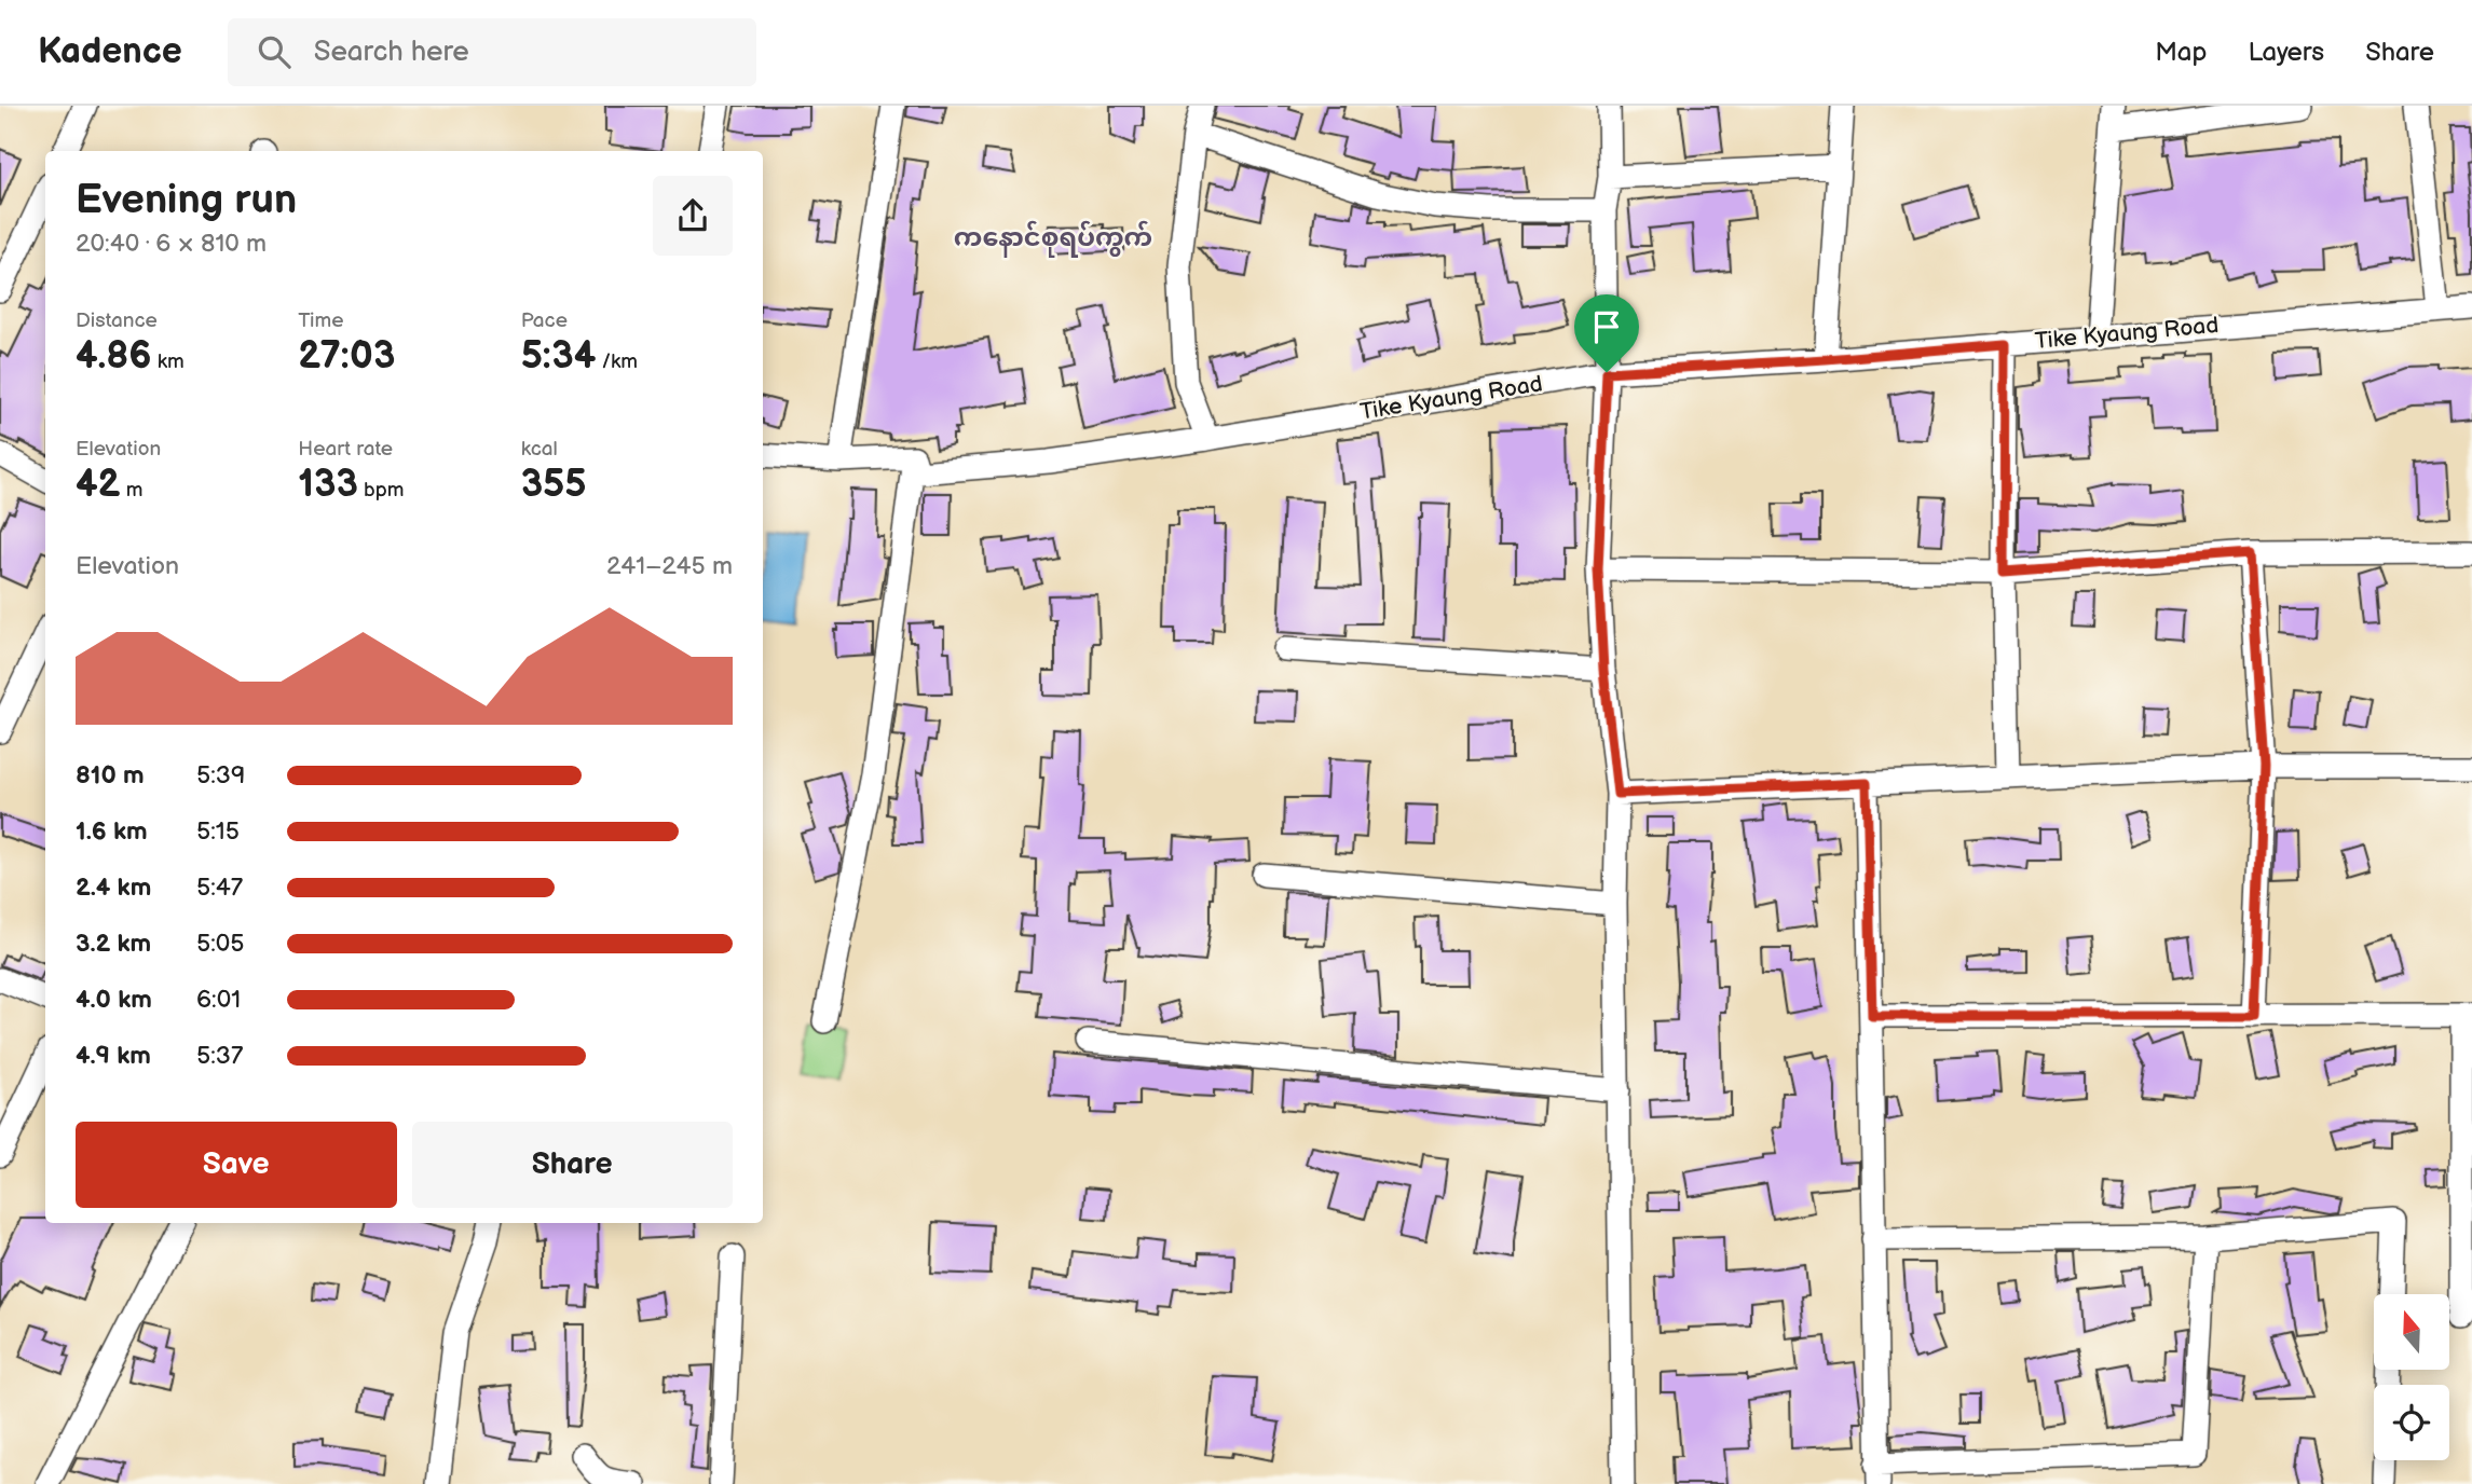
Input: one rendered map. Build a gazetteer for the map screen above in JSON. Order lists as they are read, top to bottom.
{
  "streets": {
    "street": ["Tike Kyaung Road"]
  },
  "districts": ["ကနောင်စုရပ်ကွက်"],
  "north": "top",
  "page": {
    "header": "Kadence",
    "search": "Search here",
    "nav": ["Map", "Layers", "Share"],
    "heading": ["Evening run", "20:40 · 6 × 810 m"],
    "stats": [
      ["Distance", "4.86 km"],
      ["Time", "27:03"],
      ["Pace", "5:34 /km"],
      ["Elevation", "42 m"],
      ["Heart rate", "133 bpm"],
      ["kcal", "355"]
    ],
    "chart": ["Elevation", "241–245 m"],
    "list": [
      {
        "name": "810 m",
        "note": "5:39"
      },
      {
        "name": "1.6 km",
        "note": "5:15"
      },
      {
        "name": "2.4 km",
        "note": "5:47"
      },
      {
        "name": "3.2 km",
        "note": "5:05"
      },
      {
        "name": "4.0 km",
        "note": "6:01"
      },
      {
        "name": "4.9 km",
        "note": "5:37"
      }
    ],
    "buttons": ["Save", "Share"]
  }
}
